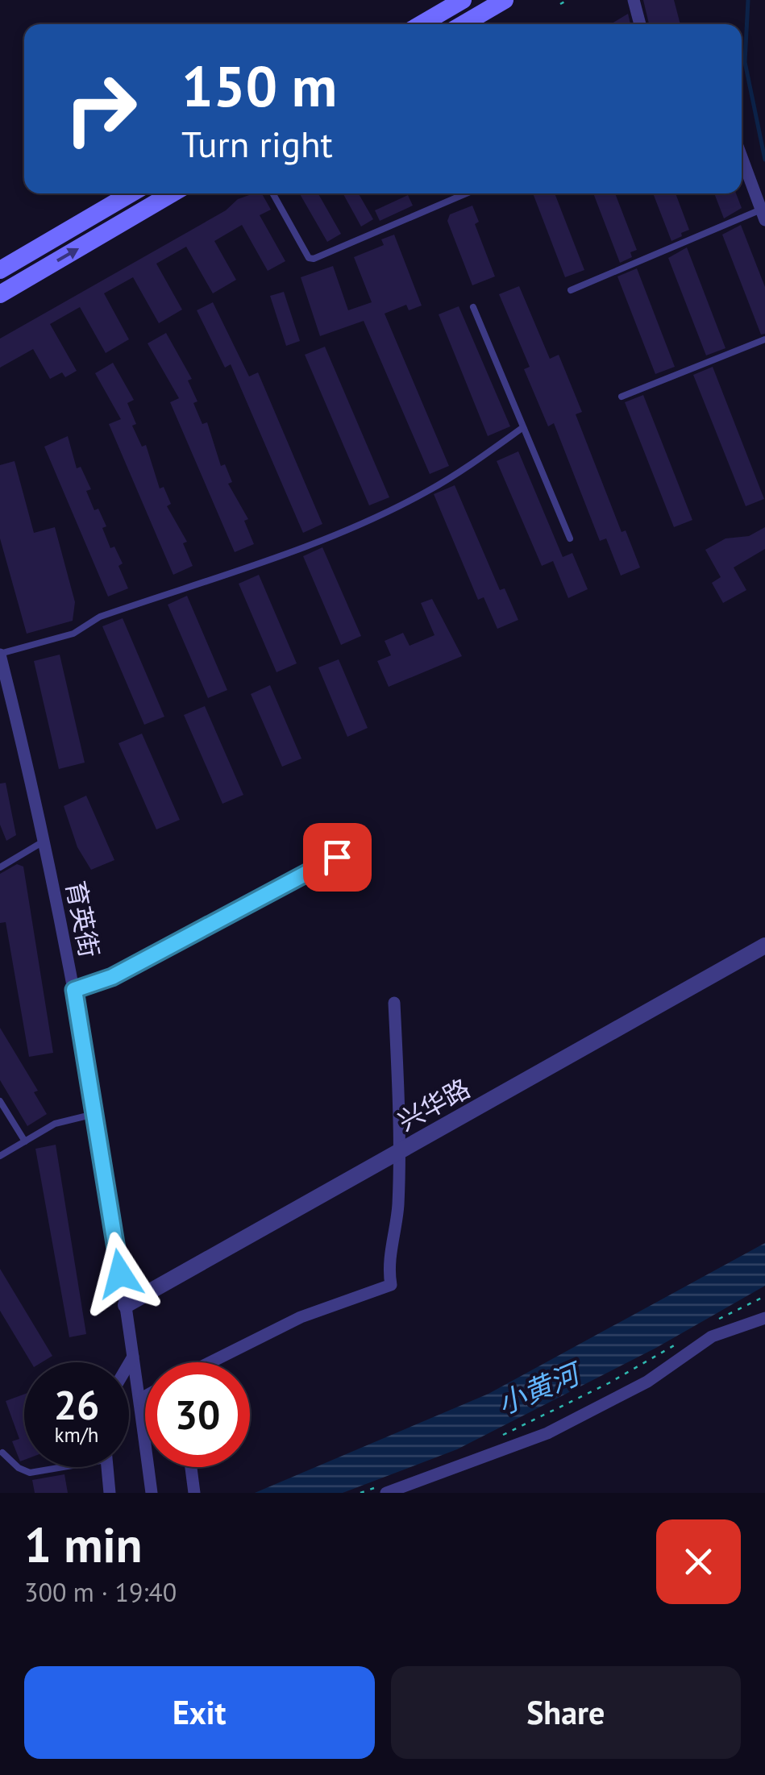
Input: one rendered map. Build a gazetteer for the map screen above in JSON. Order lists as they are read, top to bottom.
{
  "streets": {
    "street": ["育英街", "兴华路"]
  },
  "crossings": [
    ["育英街", "兴华路"]
  ],
  "water": ["小黄河"],
  "page": {
    "turn": ["150 m", "Turn right"],
    "speed": "26 km/h",
    "limit": "30",
    "heading": ["1 min", "300 m · 19:40"],
    "buttons": ["Exit", "Share"]
  }
}
